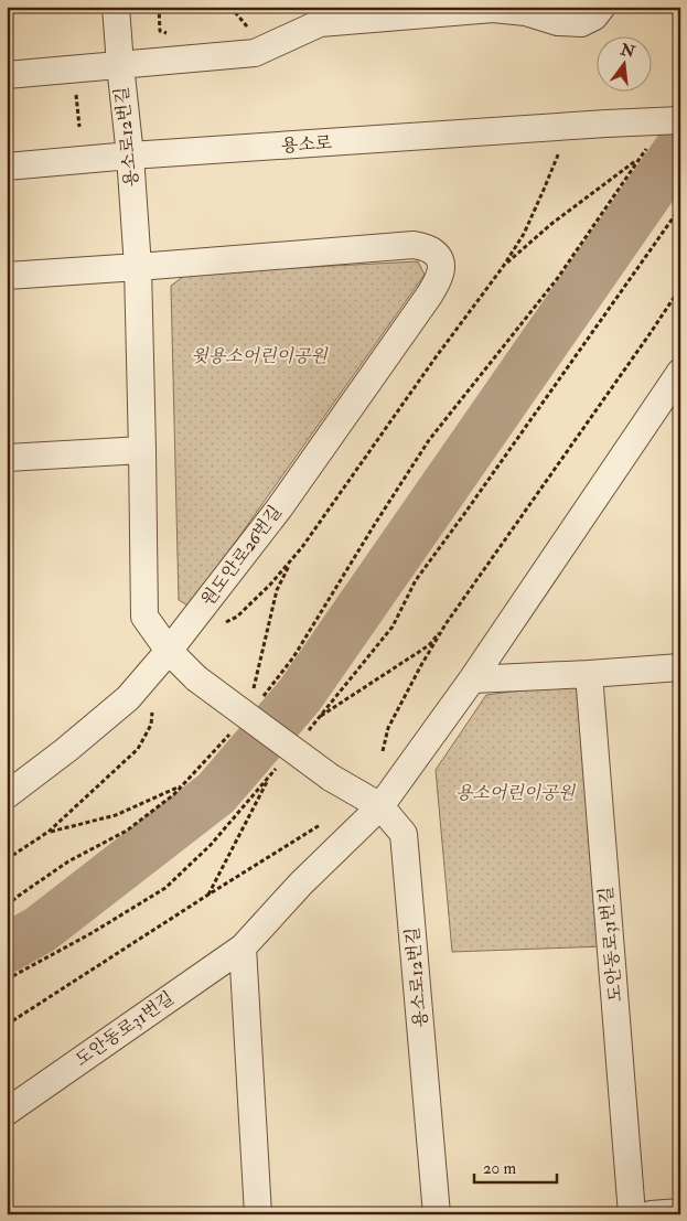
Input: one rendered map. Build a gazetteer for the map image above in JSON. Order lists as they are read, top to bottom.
{
  "streets": {
    "street": [
      "용소로12번길",
      "용소로",
      "원도안로26번길",
      "도안동로31번길"
    ]
  },
  "crossings": [
    ["용소로12번길", "용소로"],
    ["용소로12번길", "원도안로26번길"],
    ["용소로12번길", "도안동로31번길"]
  ],
  "parks": ["윗용소어린이공원", "용소어린이공원"],
  "scale_bar": "20 m",
  "north": "top"
}
